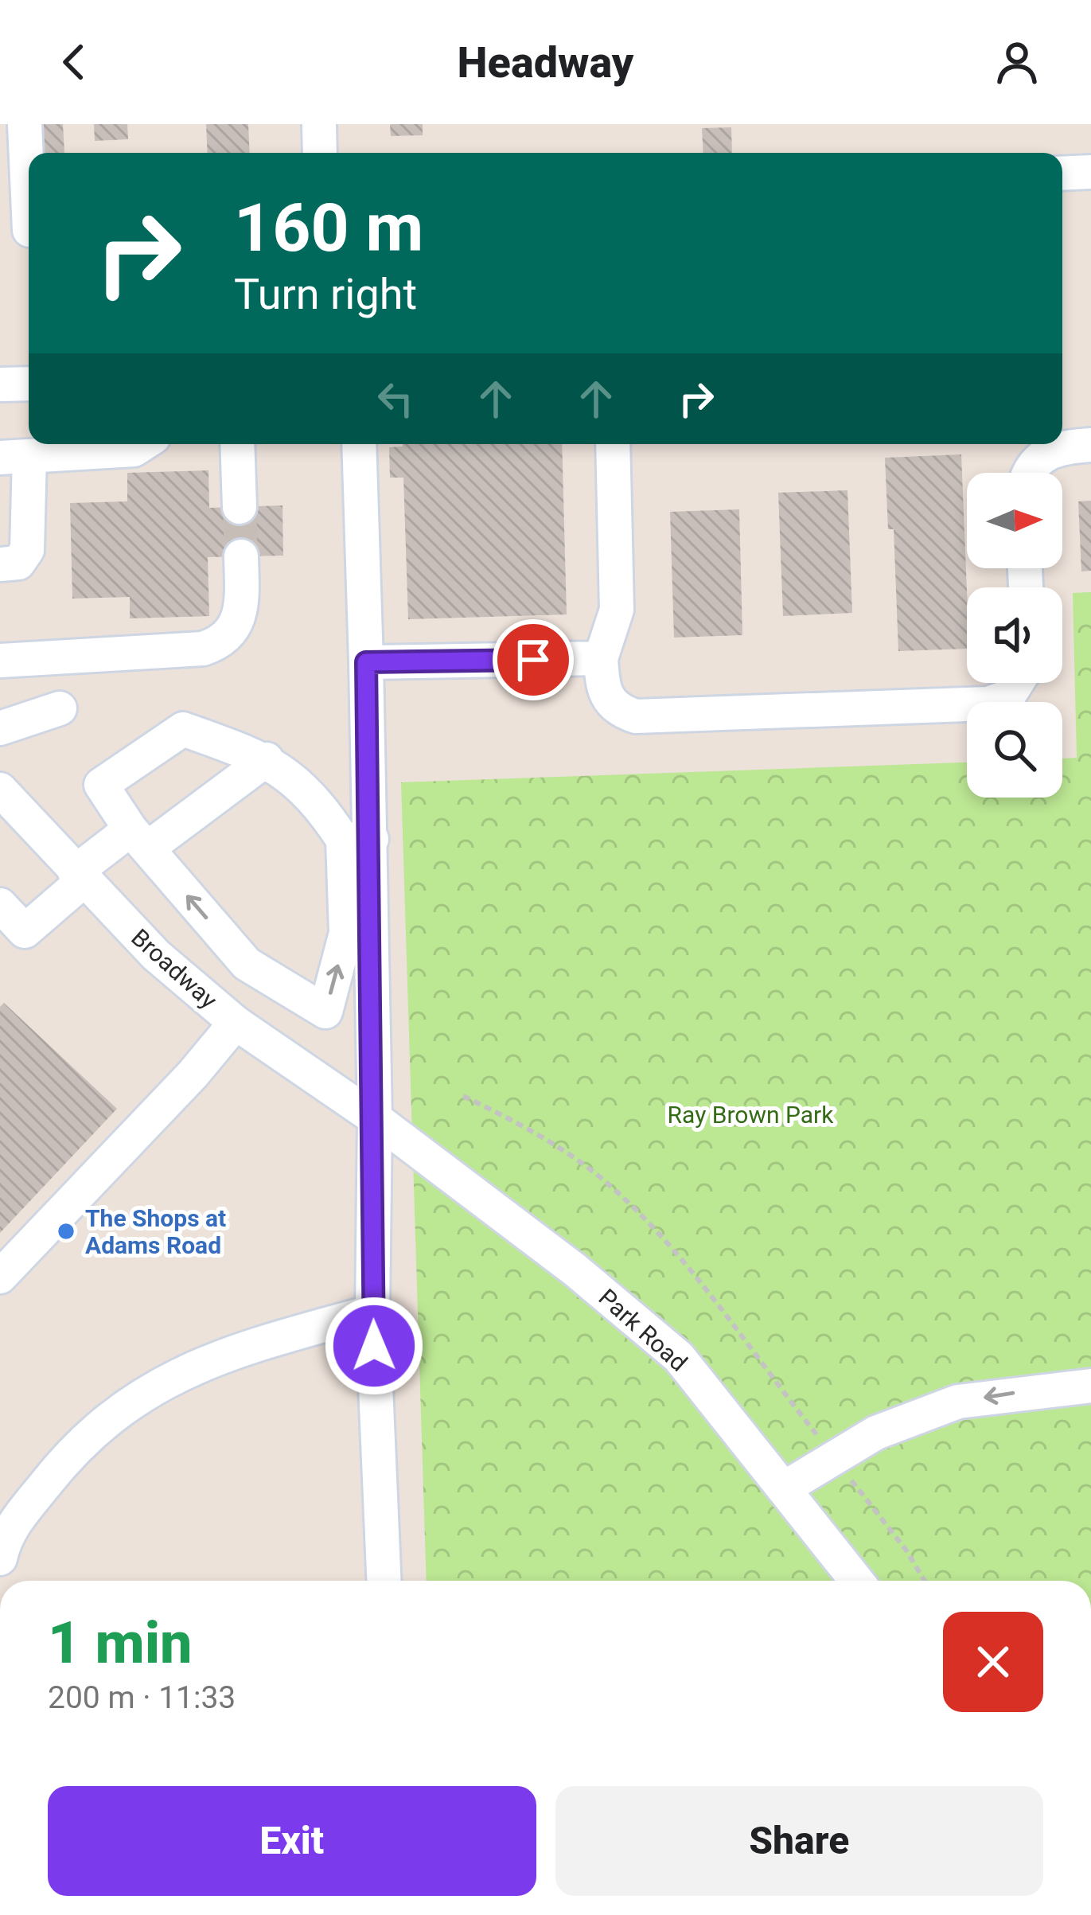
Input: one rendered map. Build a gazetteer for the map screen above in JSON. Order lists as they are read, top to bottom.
{
  "streets": {
    "street": ["Broadway", "Park Road"]
  },
  "crossings": [
    ["Broadway", "Park Road"]
  ],
  "parks": ["Ray Brown Park"],
  "places": ["The Shops at Adams Road"],
  "north": "right",
  "page": {
    "header": "Headway",
    "turn": ["160 m", "Turn right"],
    "heading": ["1 min", "200 m · 11:33"],
    "buttons": ["Exit", "Share"]
  }
}
